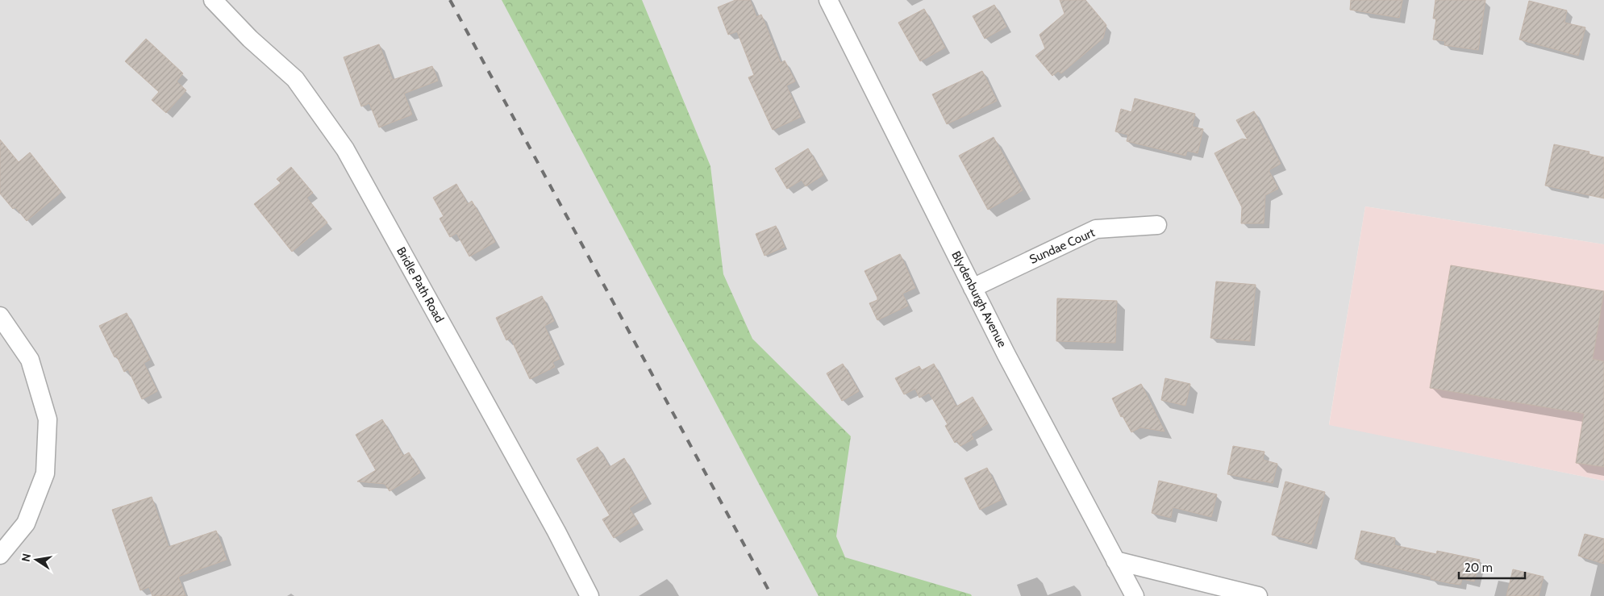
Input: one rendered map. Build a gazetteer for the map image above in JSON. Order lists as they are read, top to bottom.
{
  "streets": {
    "street": ["Sundae Court", "Bridle Path Road", "Blydenburgh Avenue"]
  },
  "crossings": [
    ["Sundae Court", "Blydenburgh Avenue"]
  ],
  "scale_bar": "20 m",
  "north": "left"
}
